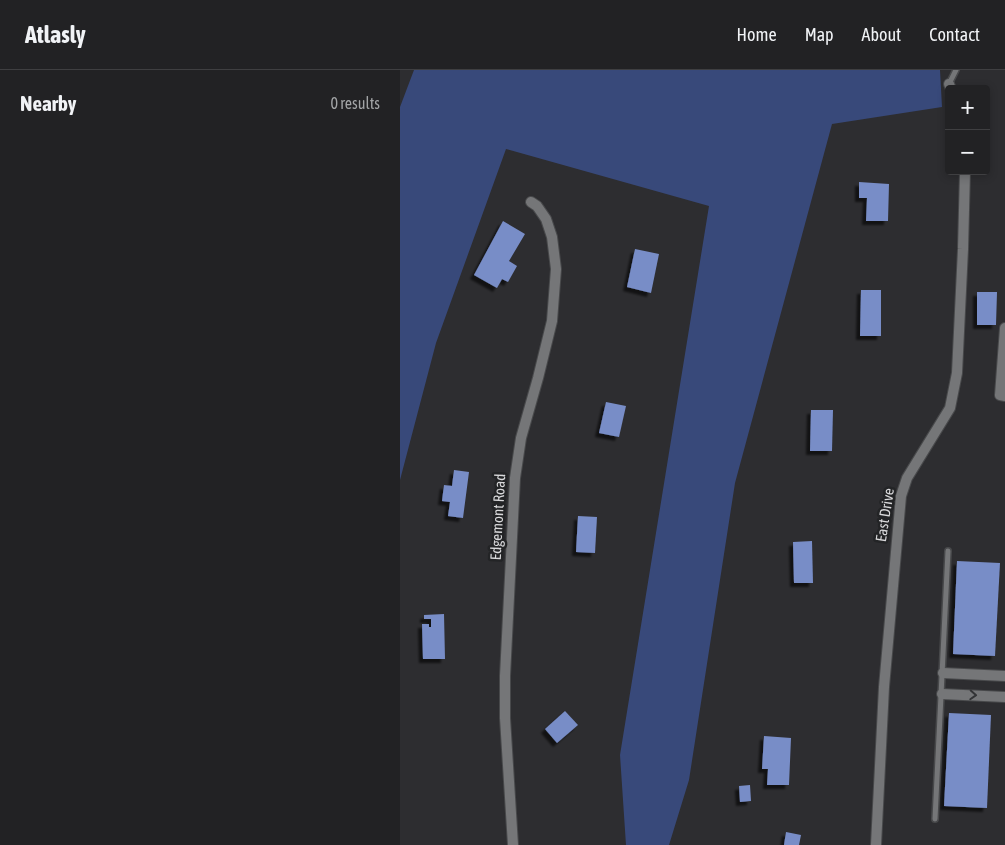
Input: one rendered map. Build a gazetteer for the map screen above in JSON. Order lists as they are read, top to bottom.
{
  "streets": {
    "street": ["East Drive", "Edgemont Road"]
  },
  "page": {
    "header": "Atlasly",
    "nav": [
      "Home",
      "Map",
      "About",
      "Contact"
    ],
    "heading": ["Nearby", "0 results"],
    "map_buttons": ["+", "−"]
  }
}
